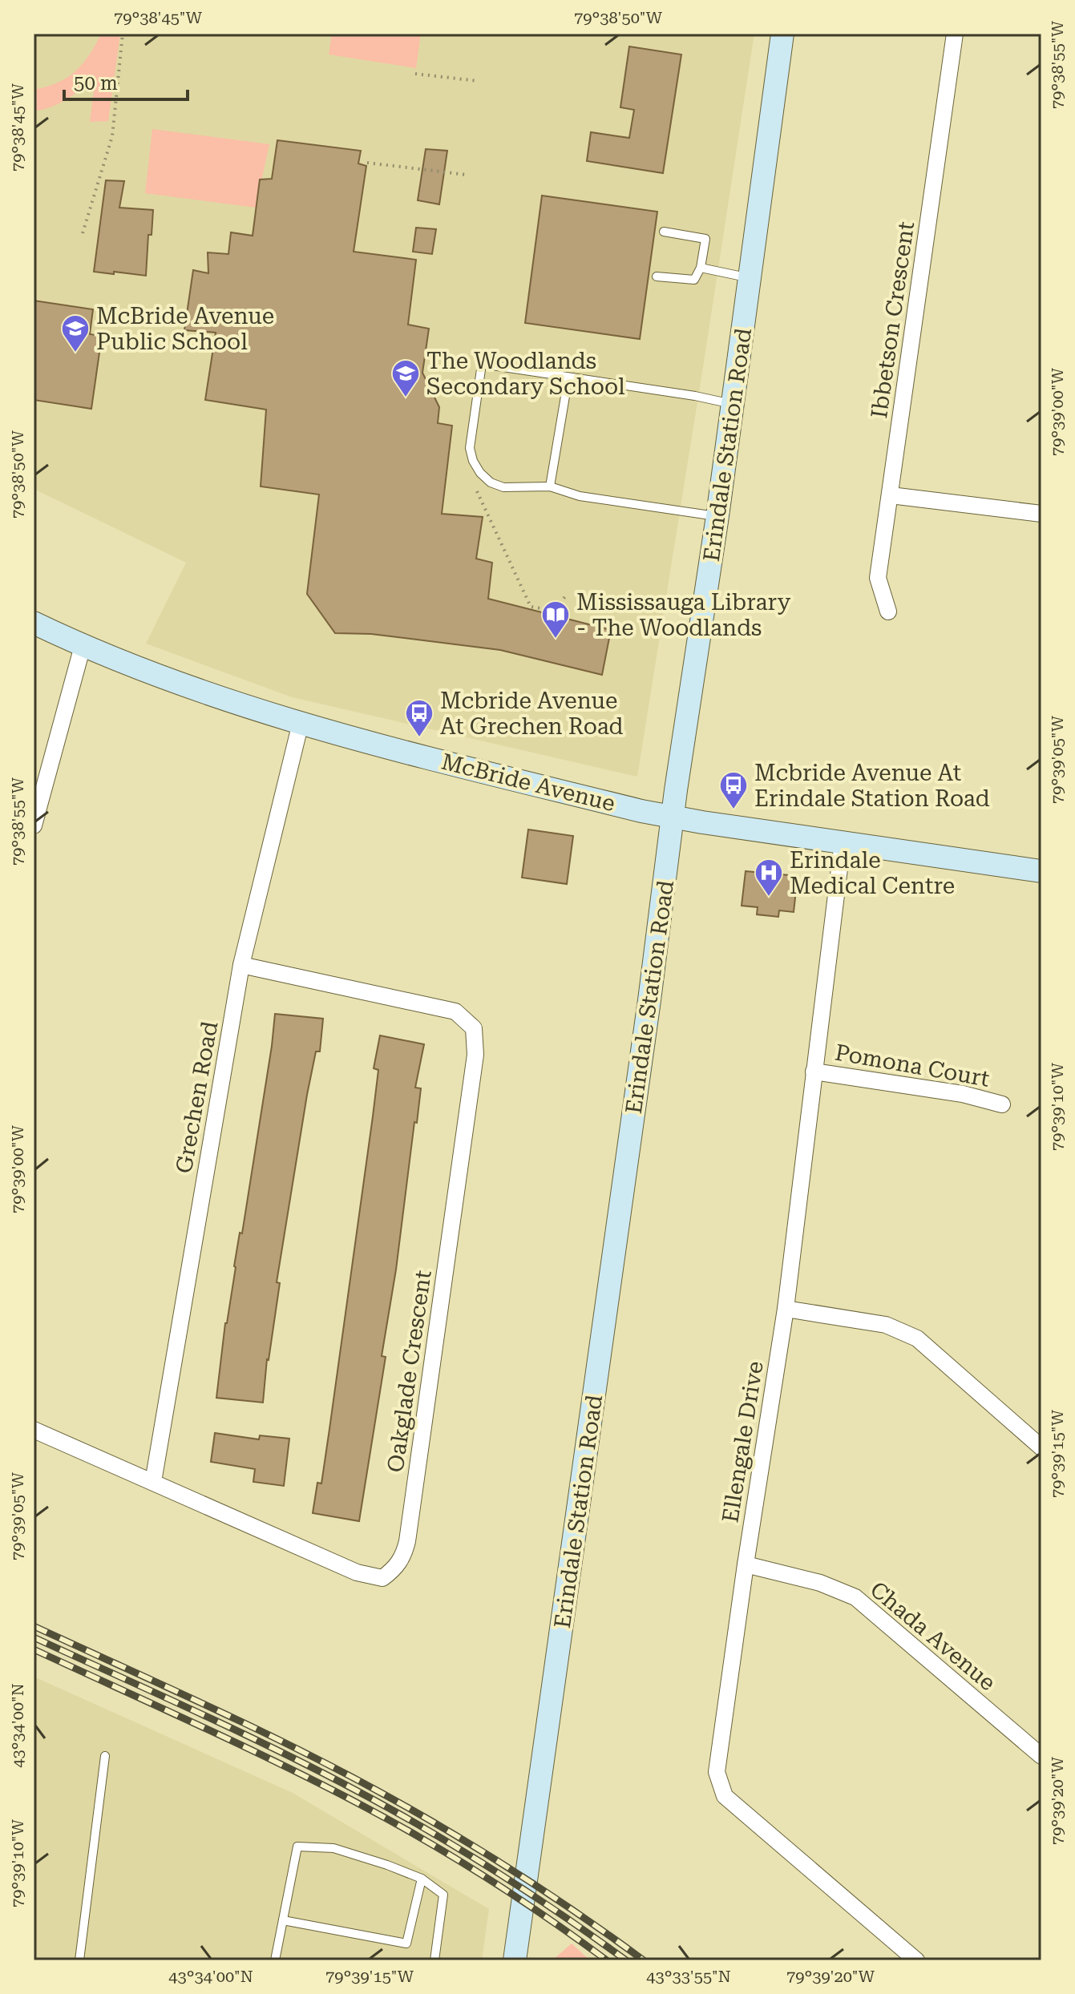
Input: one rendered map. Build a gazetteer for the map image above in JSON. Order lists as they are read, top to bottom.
{
  "streets": {
    "street": [
      "Ibbetson Crescent",
      "Erindale Station Road",
      "McBride Avenue",
      "Pomona Court",
      "Grechen Road",
      "Oakglade Crescent",
      "Ellengale Drive",
      "Chada Avenue"
    ]
  },
  "crossings": [
    ["Erindale Station Road", "McBride Avenue"],
    ["McBride Avenue", "Grechen Road"],
    ["McBride Avenue", "Ellengale Drive"],
    ["Pomona Court", "Ellengale Drive"],
    ["Grechen Road", "Oakglade Crescent"],
    ["Ellengale Drive", "Chada Avenue"]
  ],
  "places": {
    "school or university": ["McBride Avenue Public School", "The Woodlands Secondary School"],
    "library": ["Mississauga Library - The Woodlands"],
    "bus stop": ["Mcbride Avenue At Grechen Road", "Mcbride Avenue At Erindale Station Road"],
    "hospital": ["Erindale Medical Centre"]
  },
  "scale_bar": "50 m",
  "coordinates": [
    "79°38'45\"W",
    "79°38'50\"W",
    "79°38'55\"W",
    "79°39'00\"W",
    "79°39'05\"W",
    "79°39'10\"W",
    "79°39'15\"W",
    "43°34'00\"N",
    "79°39'20\"W",
    "43°33'55\"N"
  ]
}
